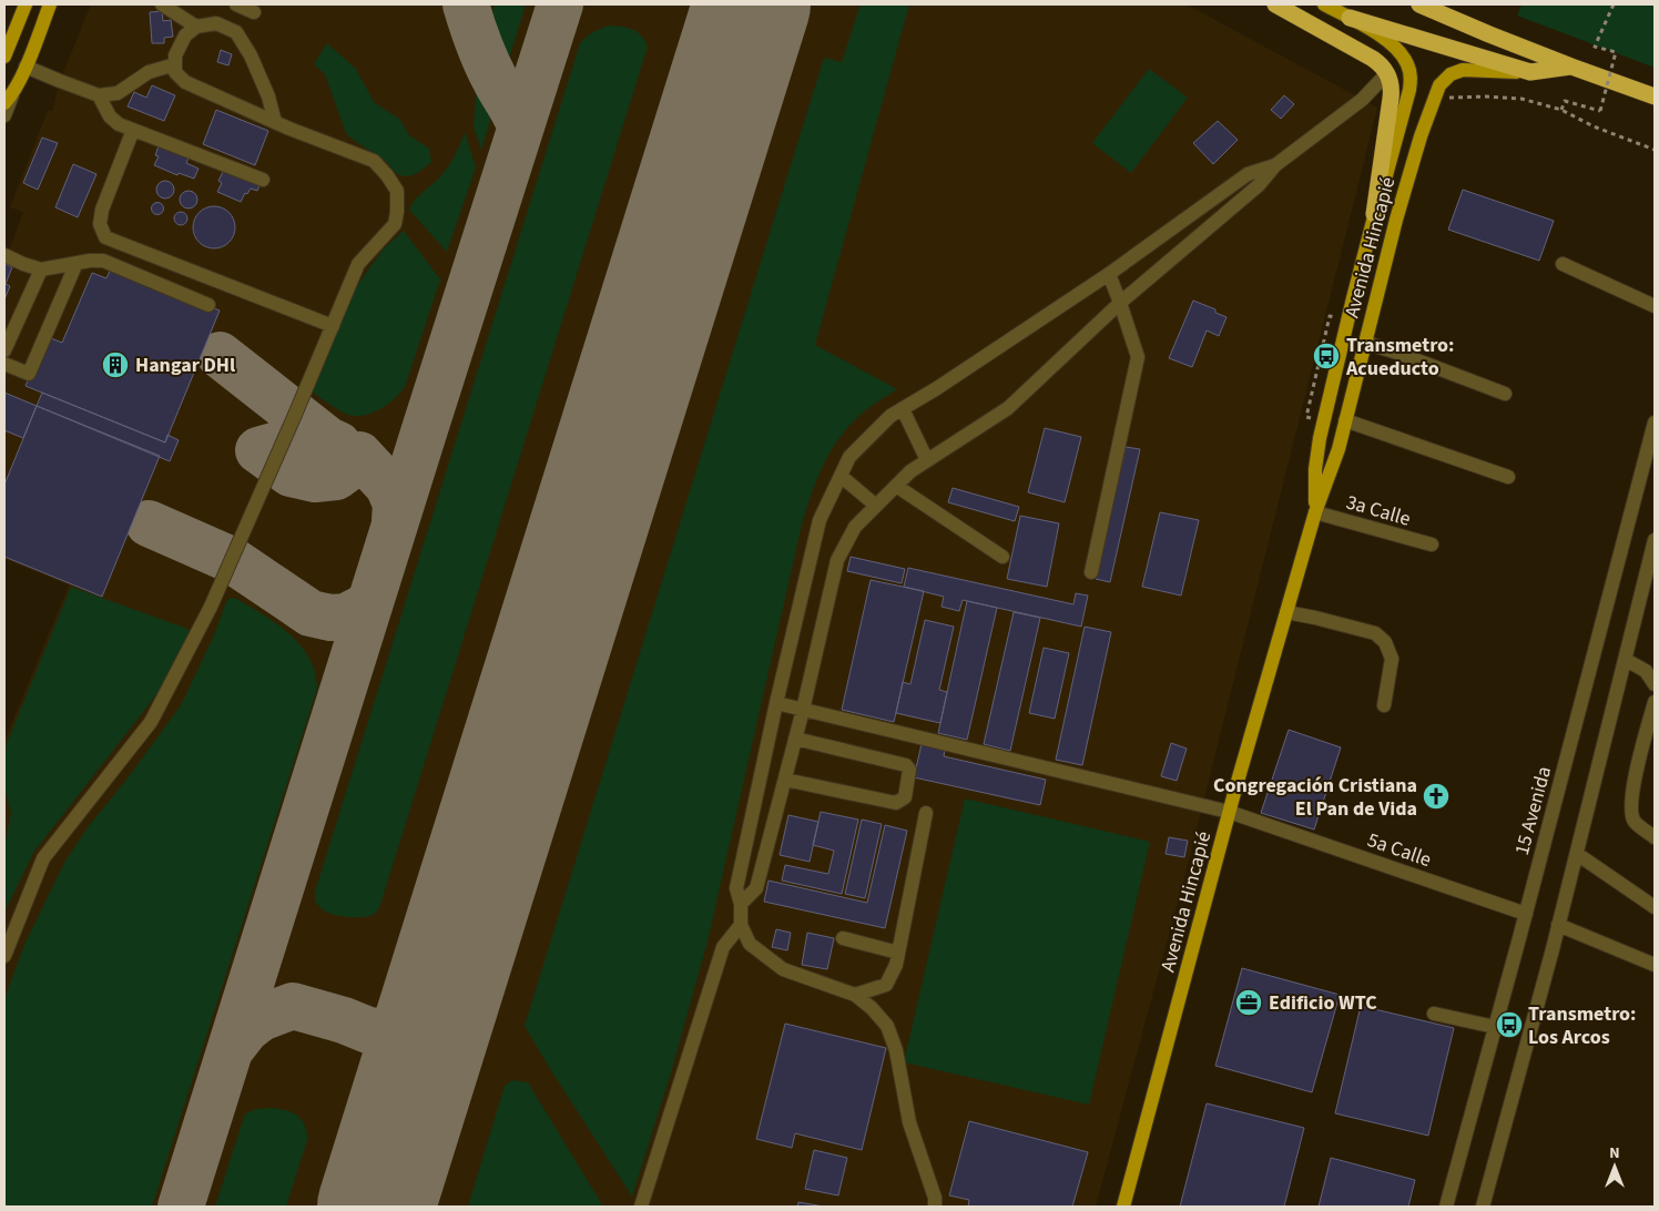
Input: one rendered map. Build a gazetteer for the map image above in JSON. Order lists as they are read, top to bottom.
{
  "streets": {
    "main road": ["Avenida Hincapié"],
    "street": ["3a Calle", "15 Avenida", "5a Calle"]
  },
  "crossings": [
    ["Avenida Hincapié", "3a Calle"],
    ["Avenida Hincapié", "5a Calle"],
    ["15 Avenida", "5a Calle"]
  ],
  "places": {
    "bus stop": ["Transmetro: Acueducto", "Transmetro: Los Arcos"],
    "building": ["Hangar DHl"],
    "church": ["Congregación Cristiana El Pan de Vida"],
    "office": ["Edificio WTC"]
  },
  "north": "top"
}
